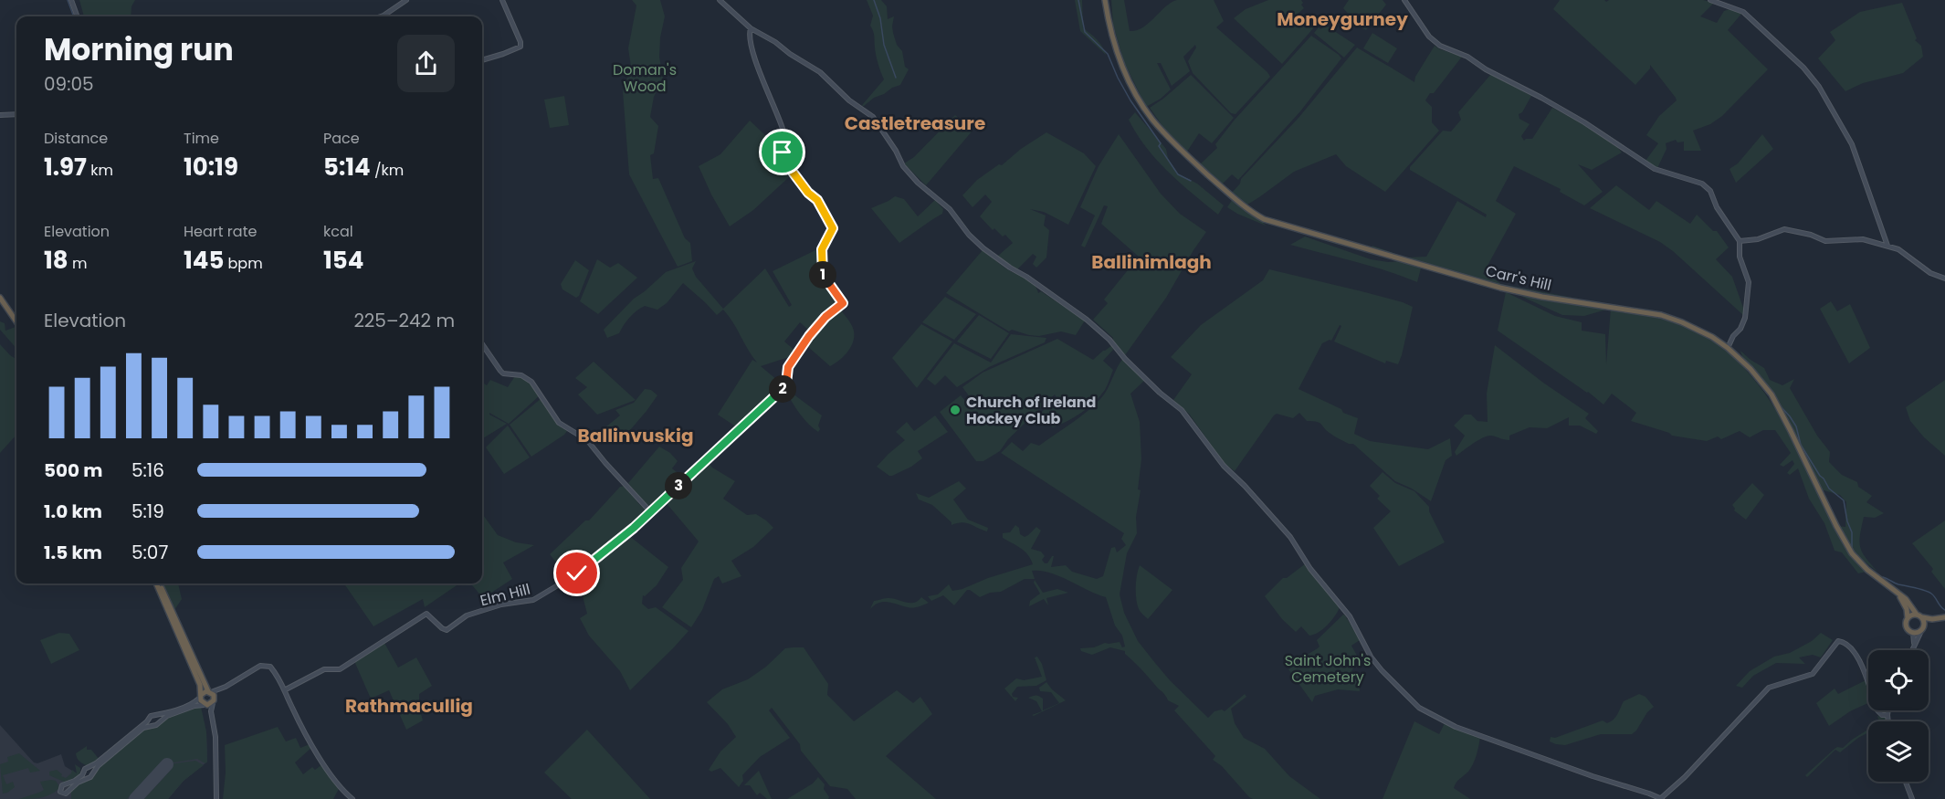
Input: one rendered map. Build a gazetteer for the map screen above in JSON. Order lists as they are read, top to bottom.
{
  "streets": {
    "highway": ["Carr's Hill"],
    "street": ["Elm Hill"]
  },
  "districts": [
    "Moneygurney",
    "Castletreasure",
    "Ballinimlagh",
    "Ballinvuskig",
    "Rathmacullig"
  ],
  "parks": ["Doman's Wood", "Saint John's Cemetery"],
  "places": ["Church of Ireland Hockey Club"],
  "page": {
    "heading": ["Morning run", "09:05"],
    "stats": [
      ["Distance", "1.97 km"],
      ["Time", "10:19"],
      ["Pace", "5:14 /km"],
      ["Elevation", "18 m"],
      ["Heart rate", "145 bpm"],
      ["kcal", "154"]
    ],
    "pins": ["1", "2", "3"],
    "chart": ["Elevation", "225–242 m"],
    "list": [
      {
        "name": "500 m",
        "note": "5:16"
      },
      {
        "name": "1.0 km",
        "note": "5:19"
      },
      {
        "name": "1.5 km",
        "note": "5:07"
      }
    ]
  }
}
